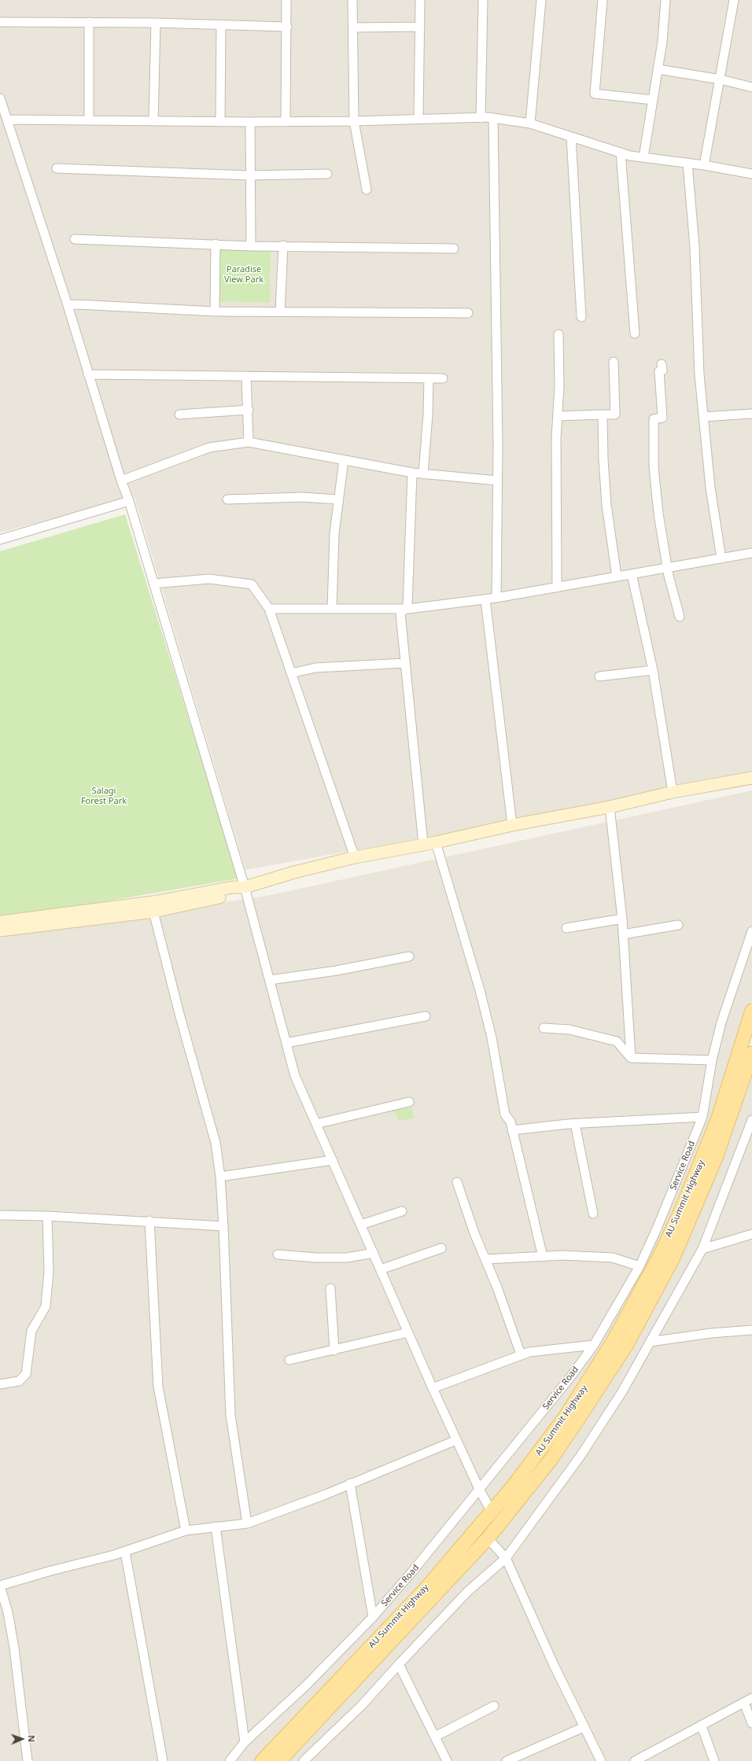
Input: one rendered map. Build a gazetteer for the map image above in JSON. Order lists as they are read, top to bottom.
{
  "streets": {
    "main road": ["AU Summit Highway"],
    "street": ["Service Road"]
  },
  "parks": ["Paradise View Park", "Salagi Forest Park"],
  "north": "right"
}
